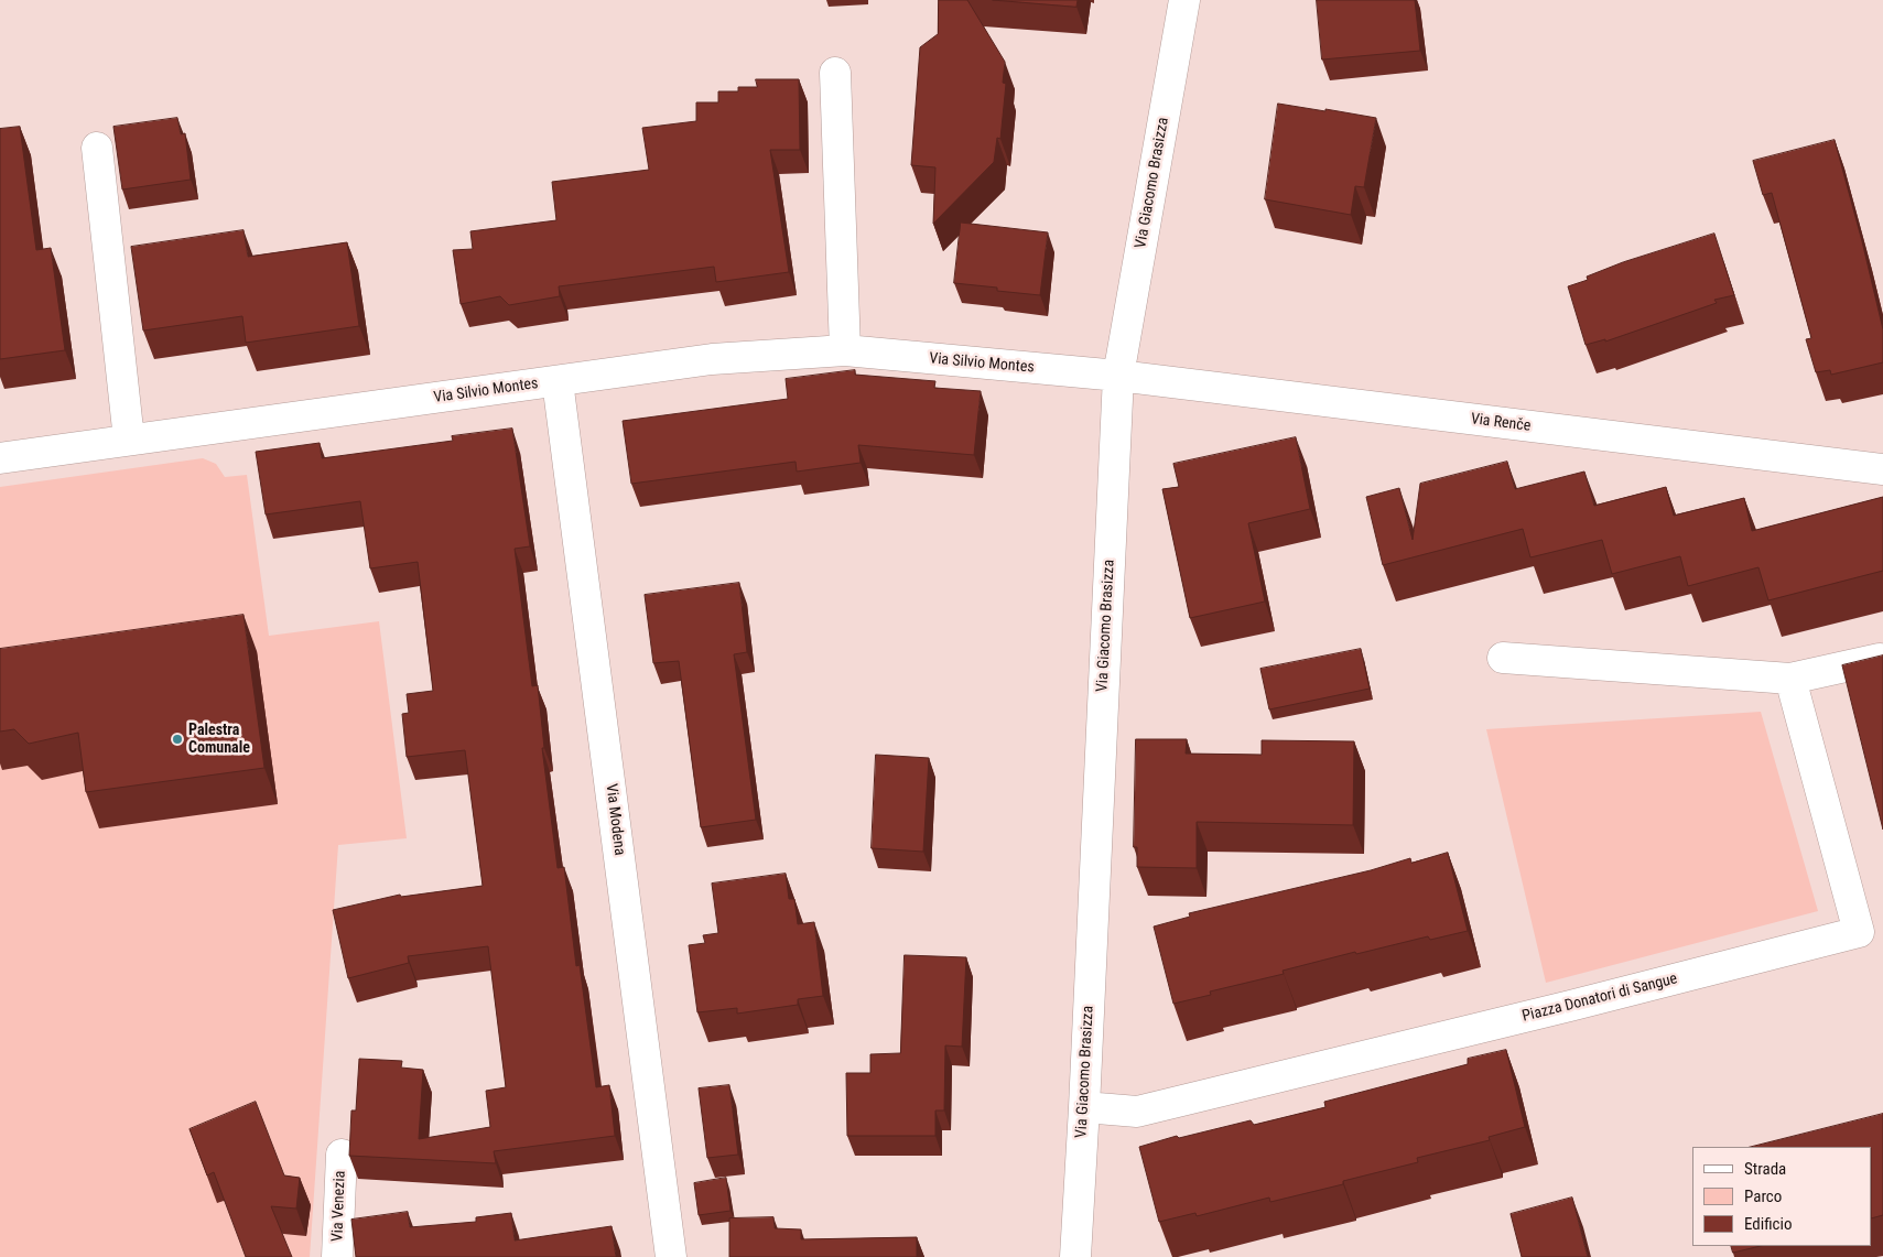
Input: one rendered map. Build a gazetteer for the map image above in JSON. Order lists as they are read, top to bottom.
{
  "streets": {
    "street": [
      "Via Giacomo Brasizza",
      "Via Silvio Montes",
      "Via Renče",
      "Via Modena",
      "Piazza Donatori di Sangue",
      "Via Venezia"
    ]
  },
  "crossings": [
    ["Via Giacomo Brasizza", "Via Silvio Montes"],
    ["Via Giacomo Brasizza", "Via Renče"],
    ["Via Giacomo Brasizza", "Piazza Donatori di Sangue"],
    ["Via Silvio Montes", "Via Renče"],
    ["Via Silvio Montes", "Via Modena"]
  ],
  "places": ["Palestra Comunale"],
  "legend": ["Strada", "Parco", "Edificio"]
}
